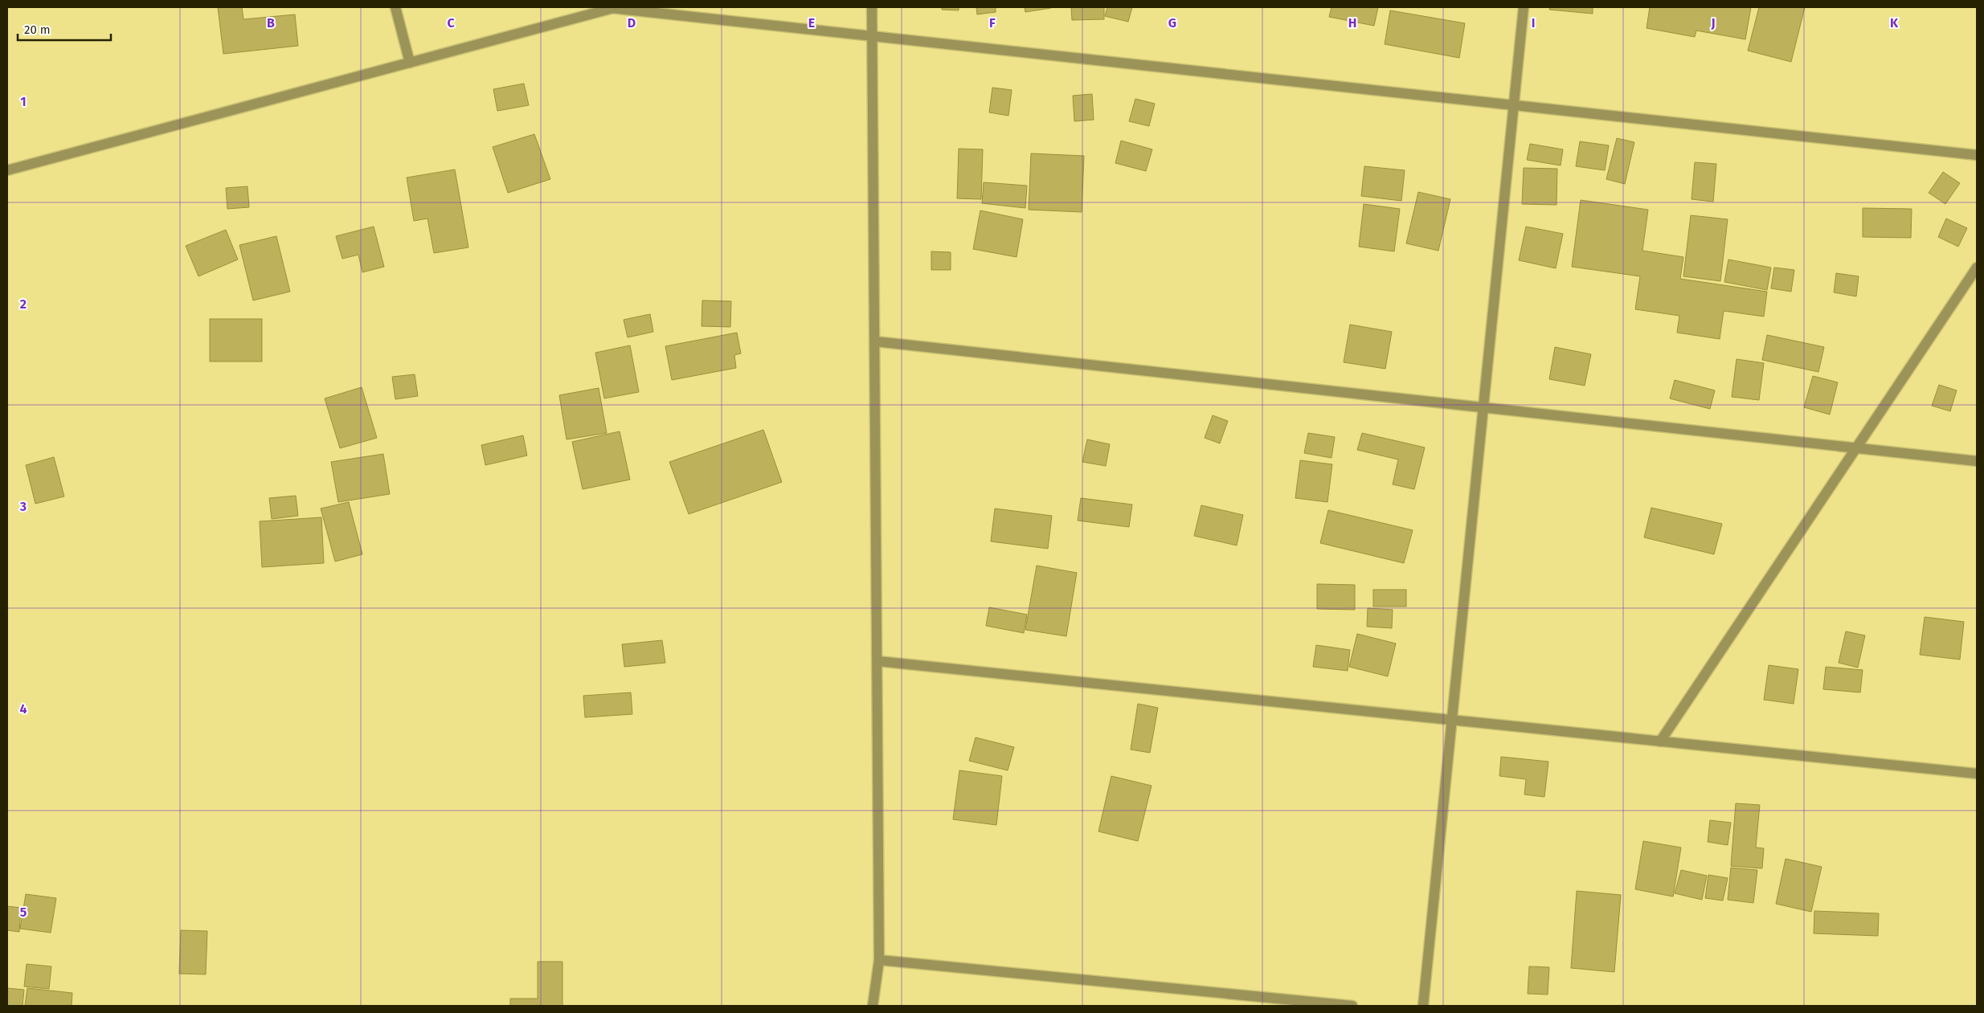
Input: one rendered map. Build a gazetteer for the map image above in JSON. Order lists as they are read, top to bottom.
{
  "scale_bar": "20 m",
  "grid": {
    "columns": [
      "B",
      "C",
      "D",
      "E",
      "F",
      "G",
      "H",
      "I",
      "J",
      "K"
    ],
    "rows": [
      "1",
      "2",
      "3",
      "4",
      "5"
    ]
  }
}
